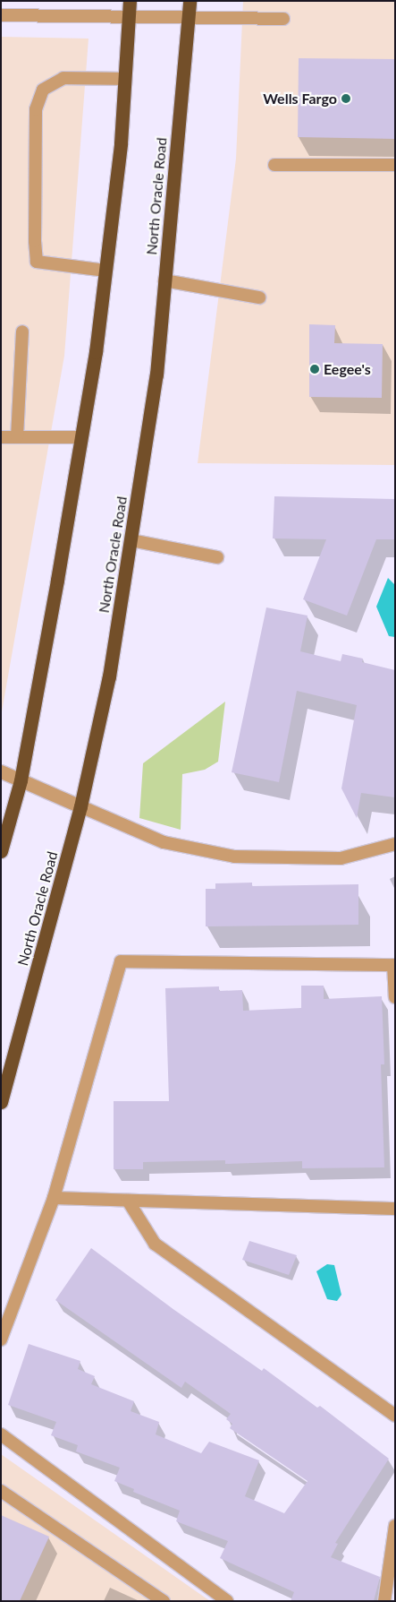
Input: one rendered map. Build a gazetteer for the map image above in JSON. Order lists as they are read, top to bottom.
{
  "streets": {
    "highway": ["North Oracle Road"]
  },
  "places": ["Wells Fargo", "Eegee's"]
}
